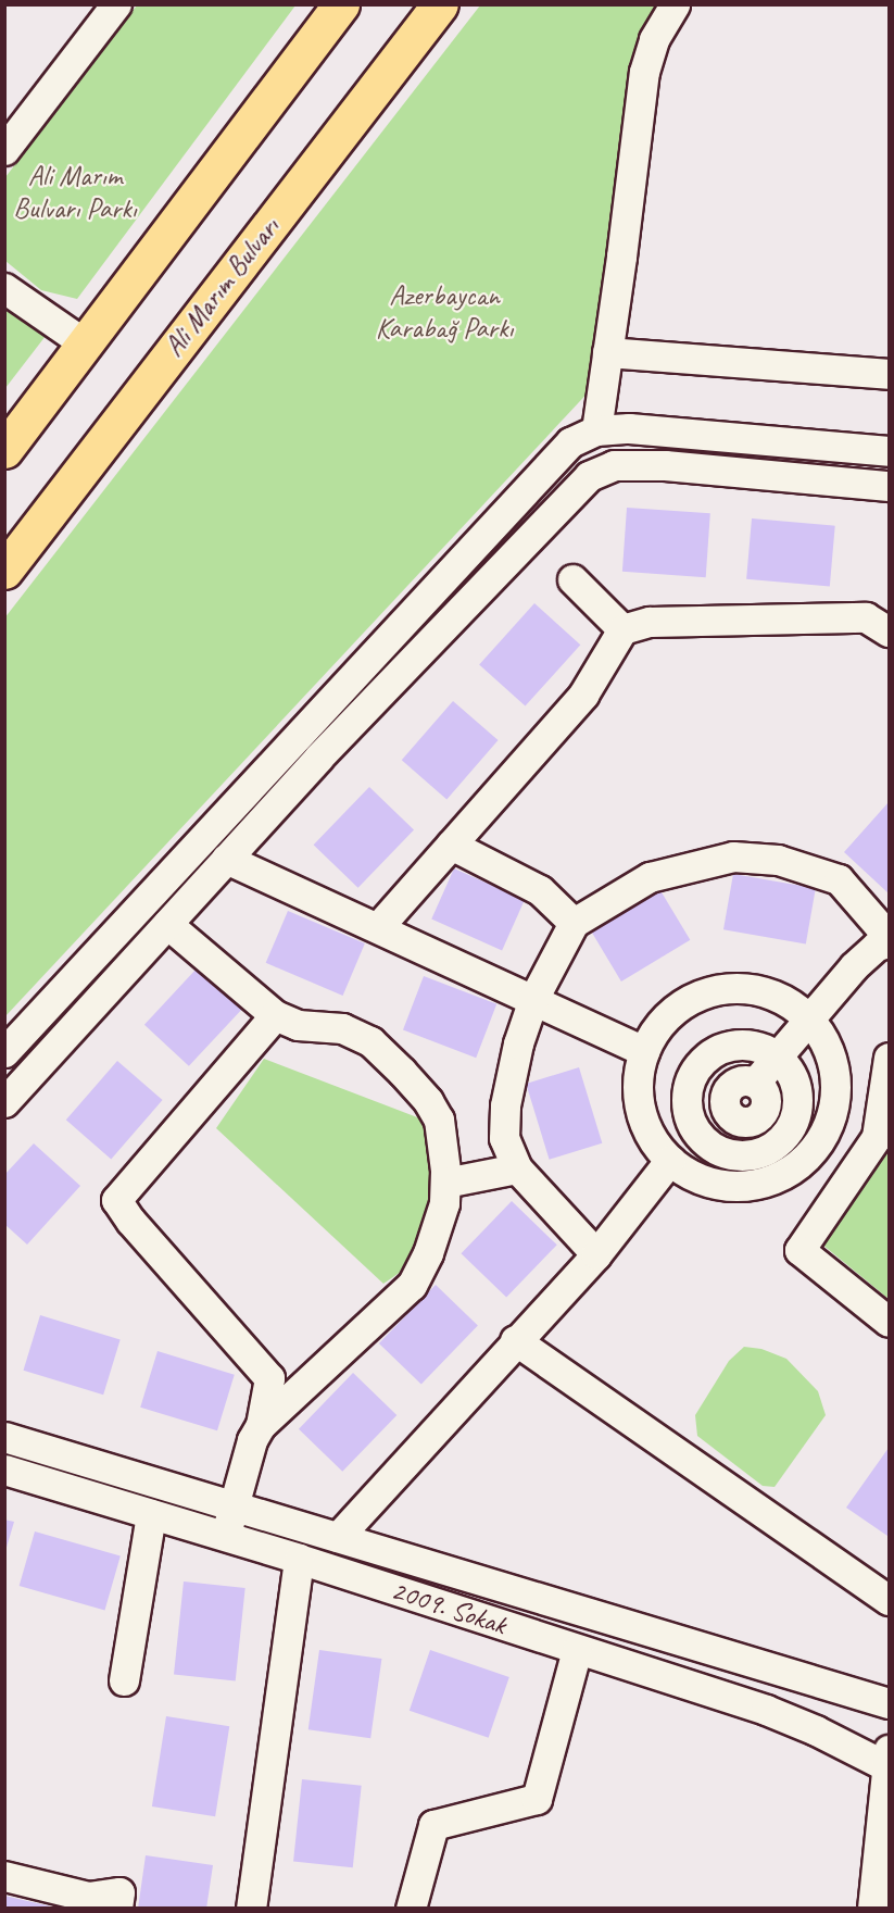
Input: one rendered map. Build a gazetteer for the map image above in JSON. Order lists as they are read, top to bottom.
{
  "streets": {
    "main road": ["Ali Marım Bulvarı"],
    "street": ["2009. Sokak"]
  },
  "parks": ["Ali Marım Bulvarı Parkı", "Azerbaycan Karabağ Parkı"]
}
